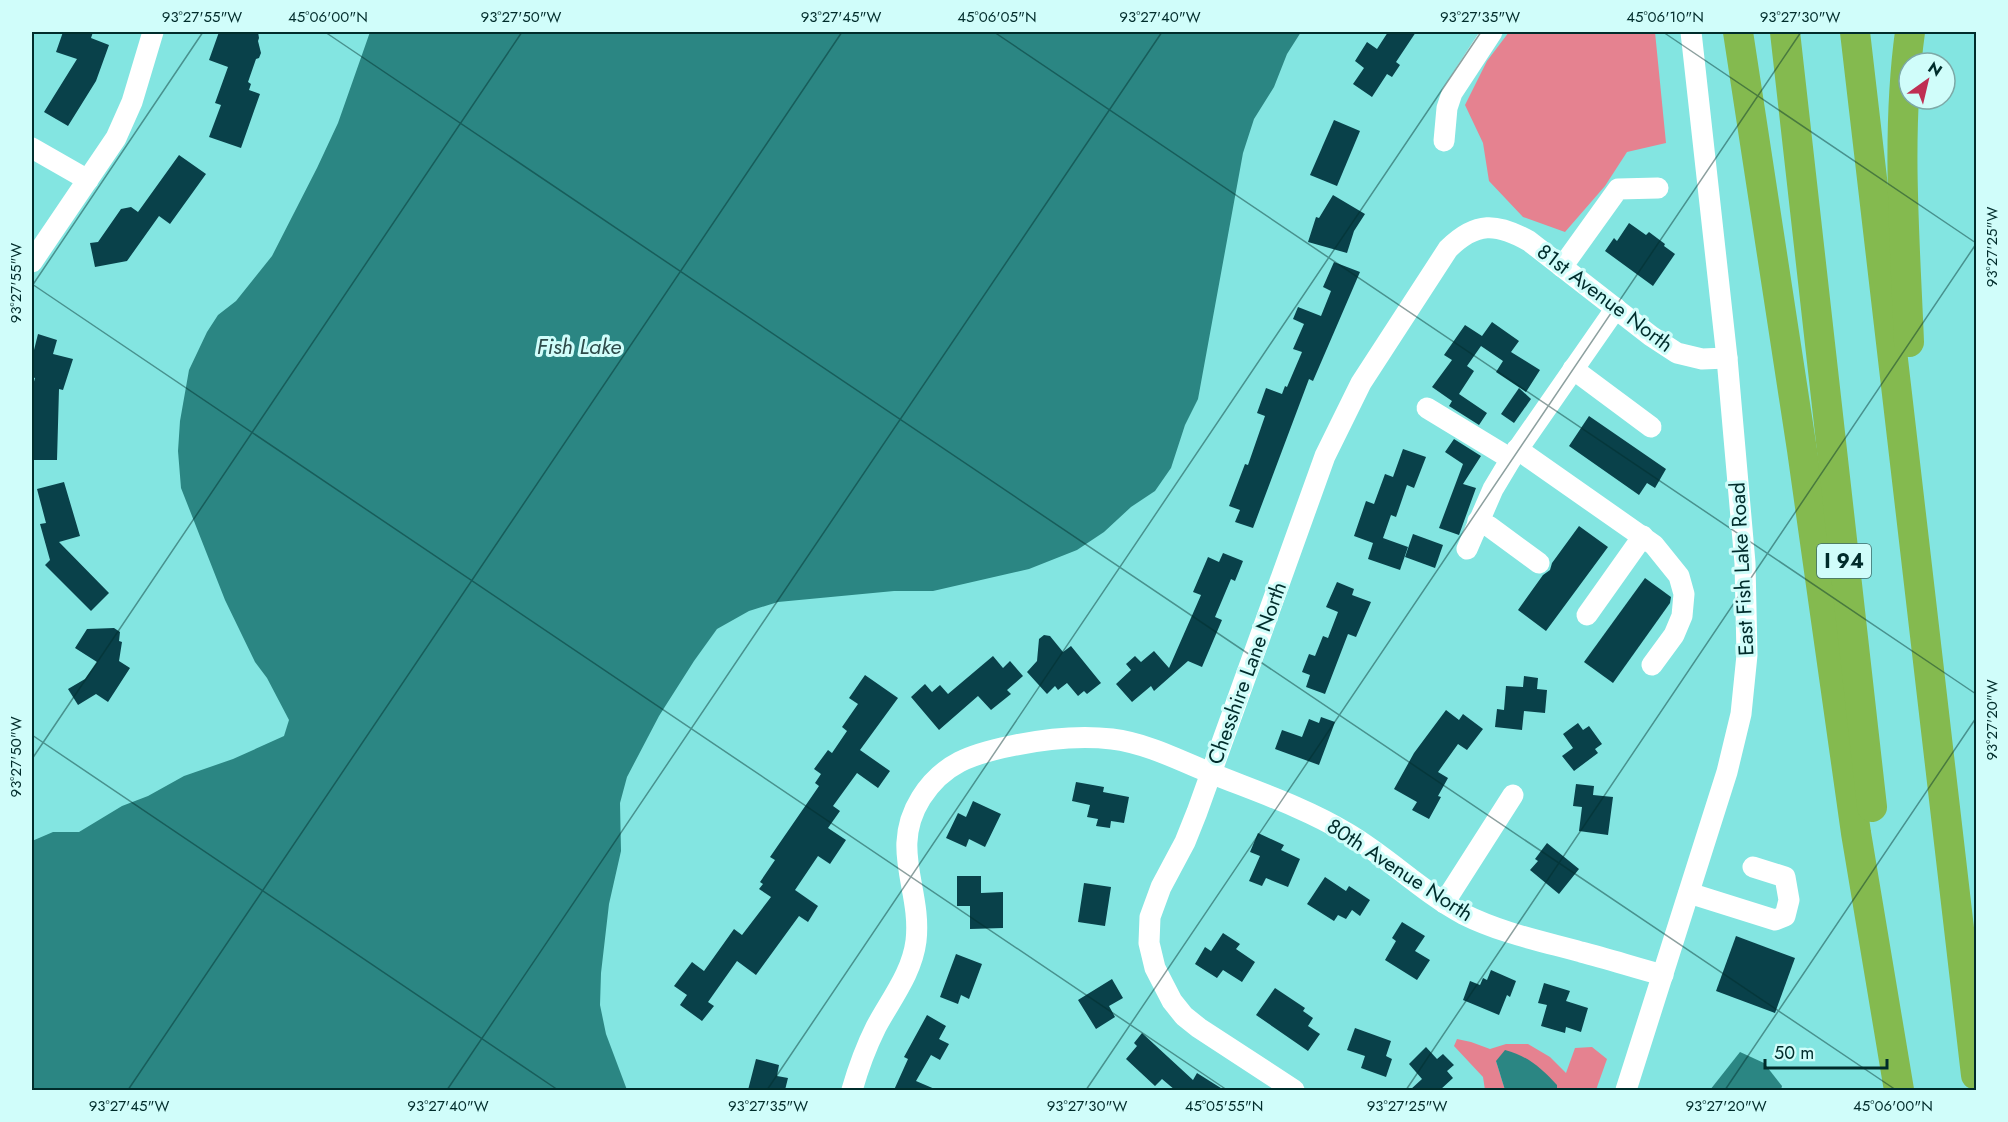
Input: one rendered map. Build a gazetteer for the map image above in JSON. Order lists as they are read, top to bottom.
{
  "streets": {
    "highway": ["I 94"],
    "street": [
      "81st Avenue North",
      "East Fish Lake Road",
      "Chesshire Lane North",
      "80th Avenue North"
    ]
  },
  "crossings": [
    ["81st Avenue North", "East Fish Lake Road"],
    ["81st Avenue North", "Chesshire Lane North"],
    ["East Fish Lake Road", "80th Avenue North"],
    ["Chesshire Lane North", "80th Avenue North"]
  ],
  "water": ["Fish Lake"],
  "scale_bar": "50 m",
  "north": "top right",
  "coordinates": [
    "93°27'55\"W",
    "45°06'00\"N",
    "93°27'50\"W",
    "93°27'45\"W",
    "45°06'05\"N",
    "93°27'40\"W",
    "93°27'35\"W",
    "45°06'10\"N",
    "93°27'30\"W",
    "93°27'25\"W",
    "93°27'20\"W",
    "45°05'55\"N"
  ]
}
